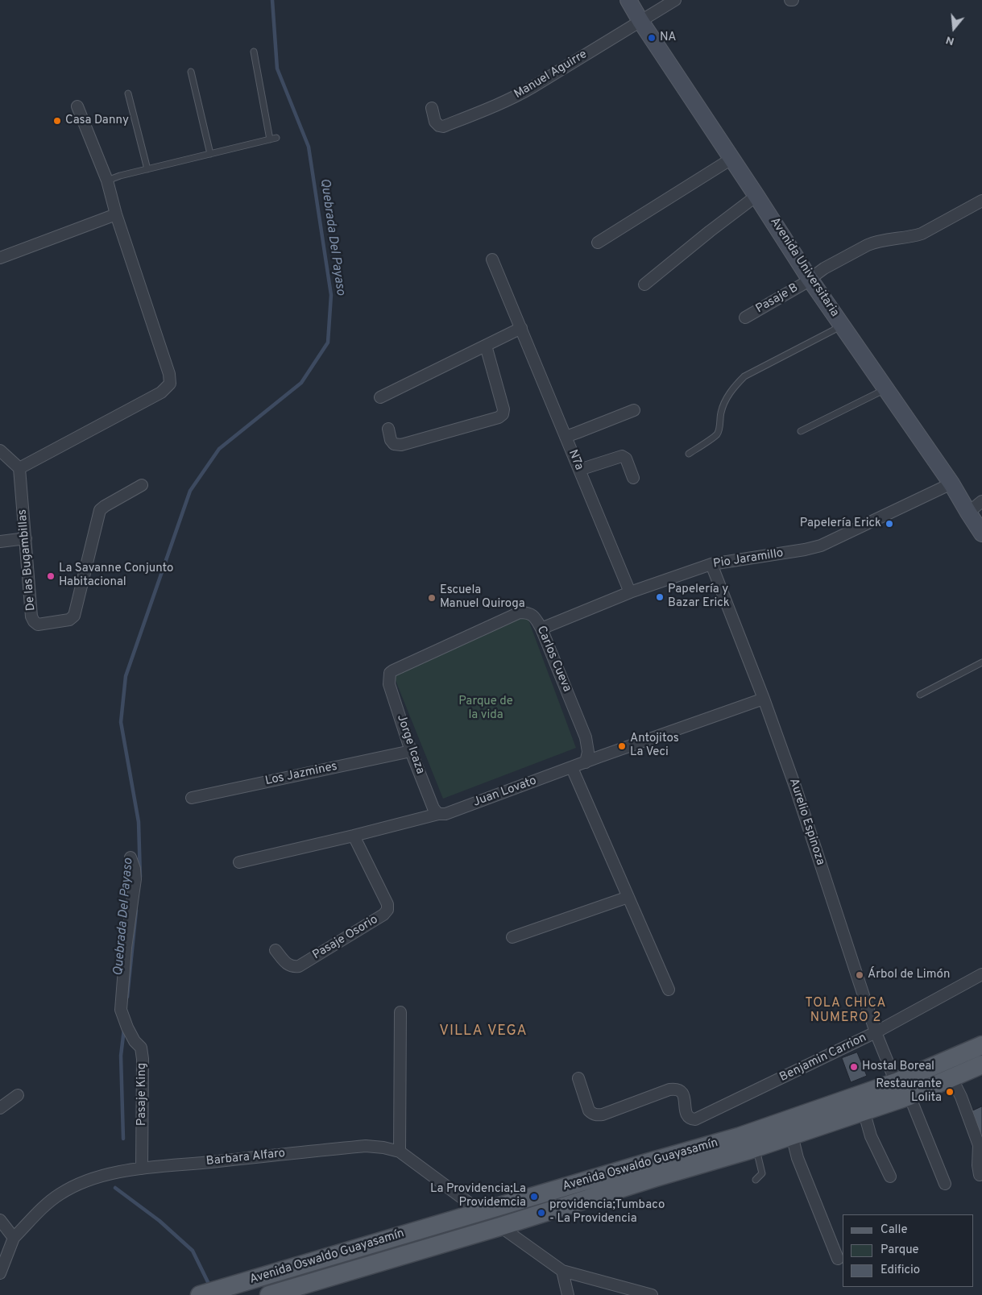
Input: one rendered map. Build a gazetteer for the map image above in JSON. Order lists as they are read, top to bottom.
{
  "streets": {
    "main road": ["Avenida Oswaldo Guayasamín"],
    "street": [
      "Manuel Aguirre",
      "Avenida Universitaria",
      "Pasaje B",
      "N7a",
      "Pio Jaramillo",
      "De las Bugambillas",
      "Carlos Cueva",
      "Jorge Icaza",
      "Los Jazmines",
      "Juan Lovato",
      "Aurelio Espinoza",
      "Pasaje Osorio",
      "Benjamin Carrion",
      "Pasaje King",
      "Barbara Alfaro"
    ]
  },
  "crossings": [
    ["Manuel Aguirre", "Avenida Universitaria"],
    ["Avenida Universitaria", "Pasaje B"],
    ["Avenida Universitaria", "Pio Jaramillo"],
    ["N7a", "Pio Jaramillo"],
    ["Pio Jaramillo", "Carlos Cueva"],
    ["Pio Jaramillo", "Aurelio Espinoza"],
    ["Carlos Cueva", "Jorge Icaza"],
    ["Carlos Cueva", "Juan Lovato"],
    ["Jorge Icaza", "Los Jazmines"],
    ["Jorge Icaza", "Juan Lovato"],
    ["Juan Lovato", "Aurelio Espinoza"],
    ["Juan Lovato", "Pasaje Osorio"],
    ["Aurelio Espinoza", "Benjamin Carrion"],
    ["Aurelio Espinoza", "Avenida Oswaldo Guayasamín"],
    ["Pasaje King", "Barbara Alfaro"],
    ["Barbara Alfaro", "Avenida Oswaldo Guayasamín"]
  ],
  "districts": ["TOLA CHICA NUMERO 2", "VILLA VEGA"],
  "water": ["Quebrada Del Payaso"],
  "parks": ["Parque de la vida"],
  "places": [
    "NA",
    "Casa Danny",
    "Papelería Erick",
    "La Savanne Conjunto Habitacional",
    "Papelería y Bazar Erick",
    "Escuela Manuel Quiroga",
    "Antojitos La Veci",
    "Árbol de Limón",
    "Hostal Boreal",
    "Restaurante Lolita",
    "La Providencia;La Providemcia",
    "providencia;Tumbaco - La Providencia"
  ],
  "legend": ["Calle", "Parque", "Edificio"],
  "north": "bottom"
}
